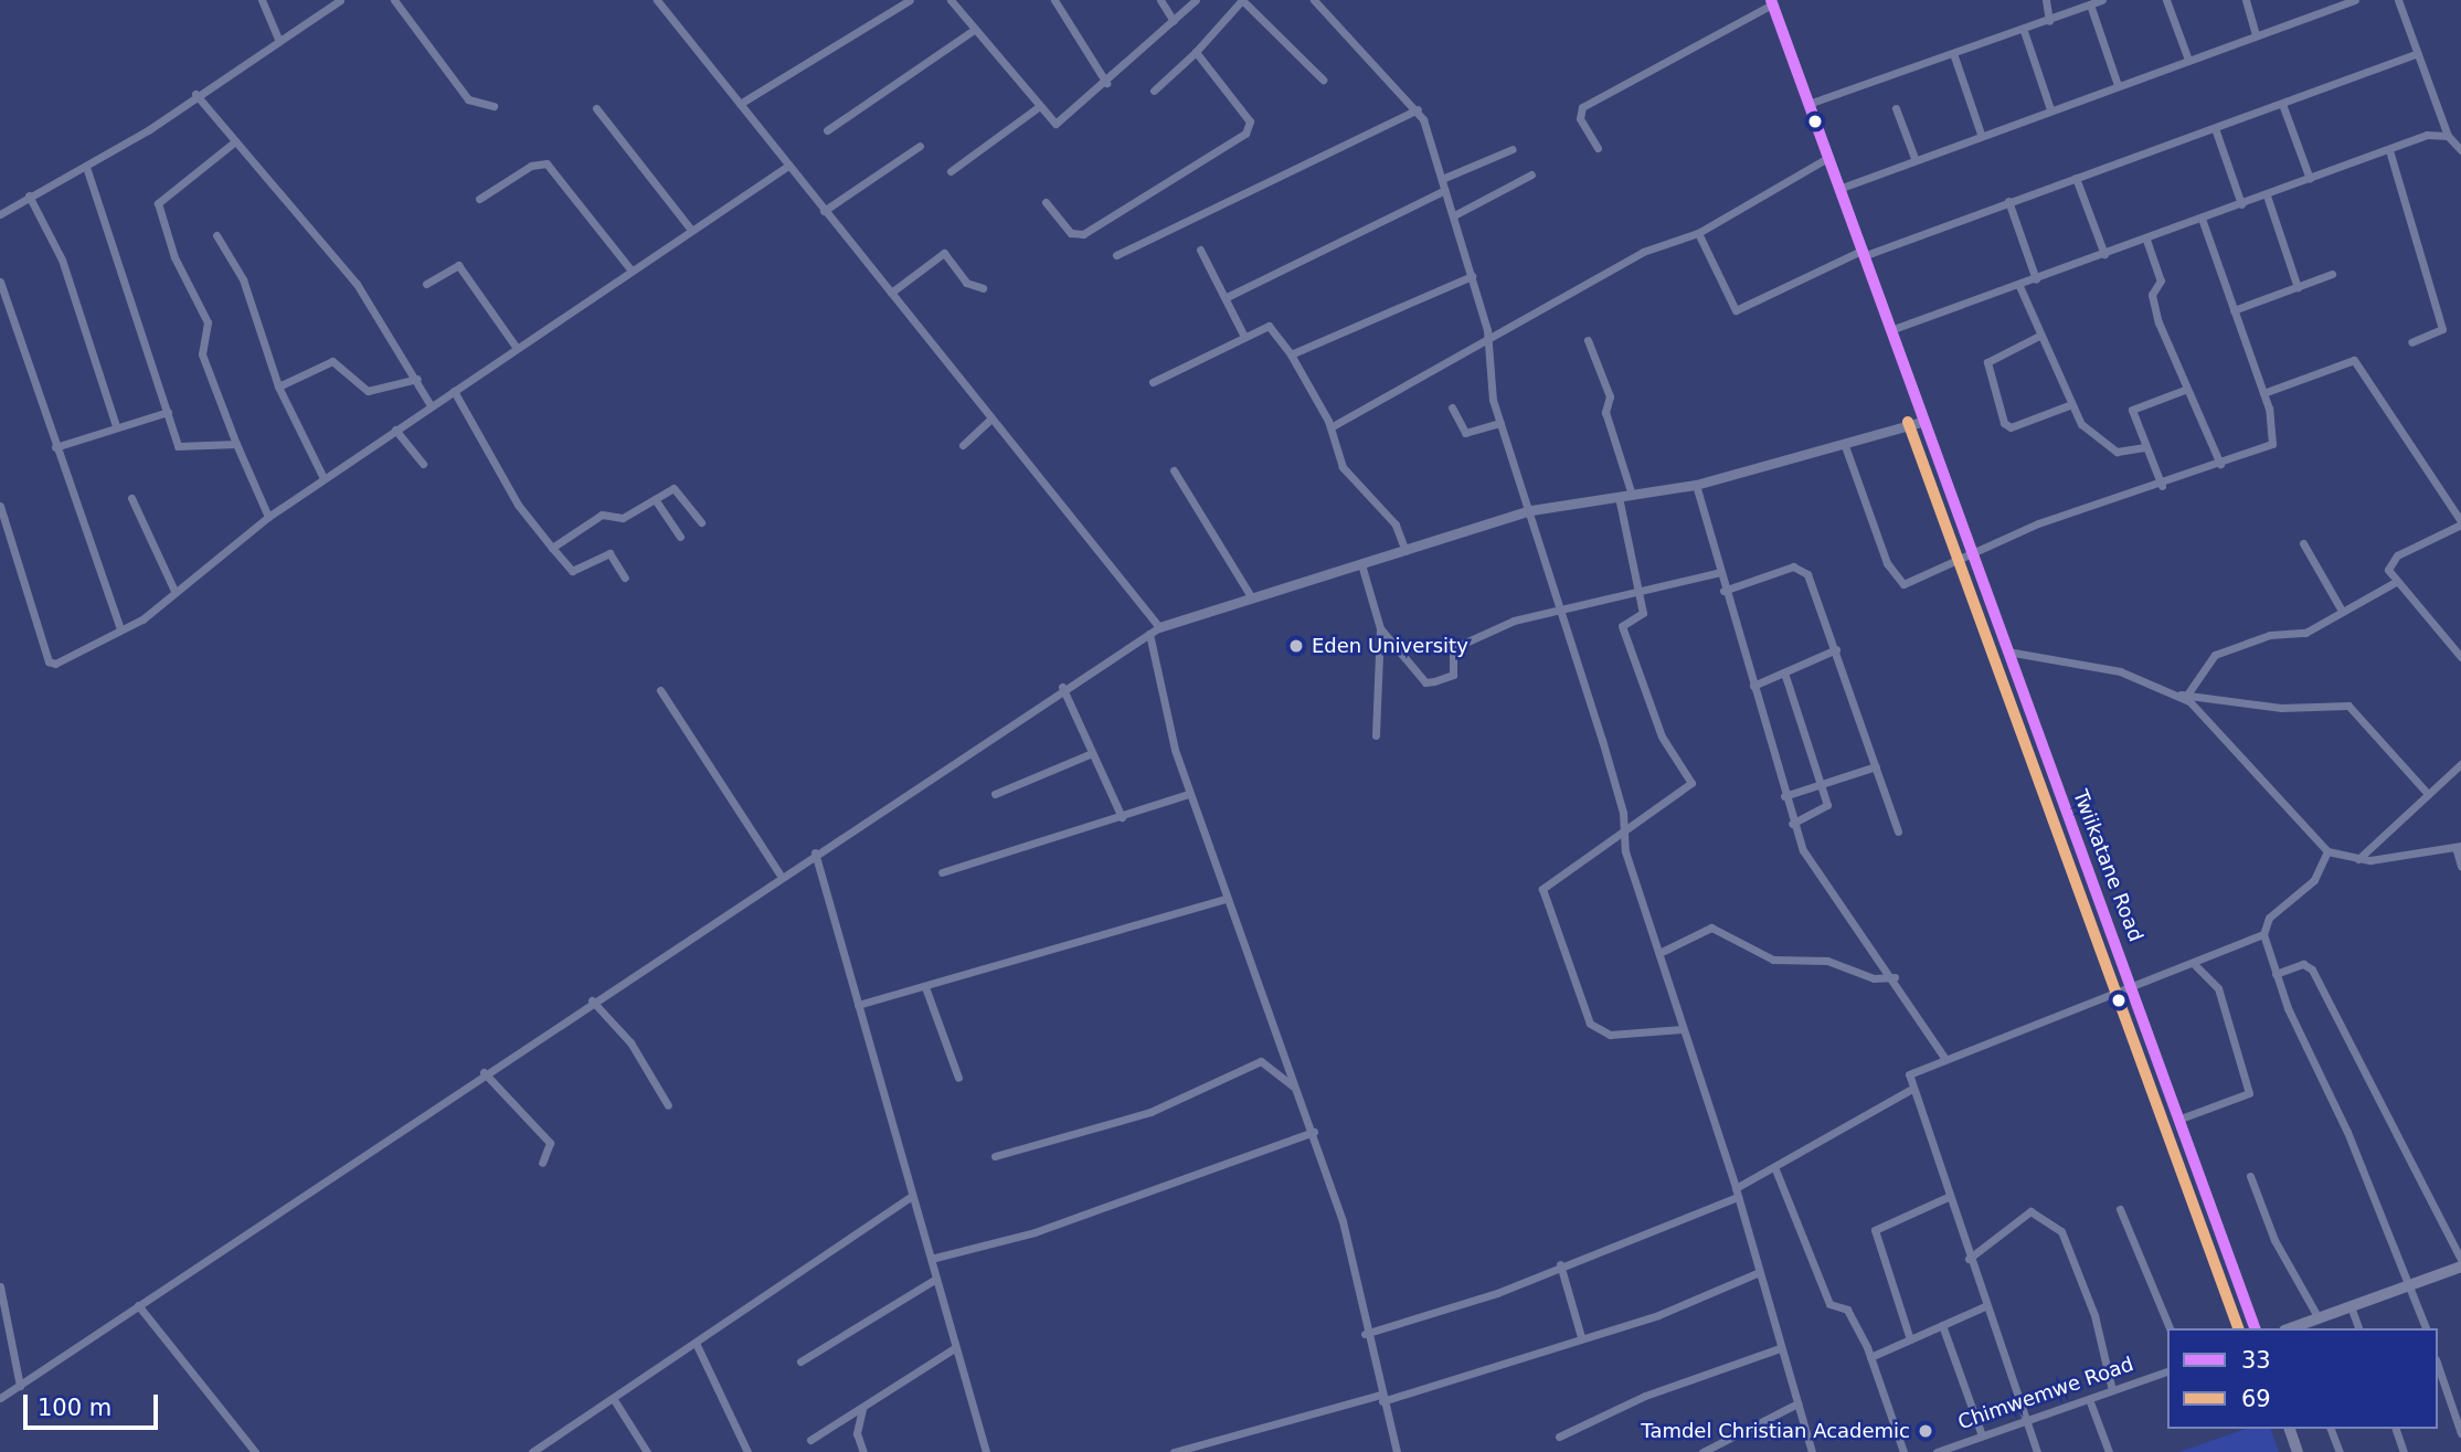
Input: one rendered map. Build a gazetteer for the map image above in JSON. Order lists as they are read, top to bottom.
{
  "streets": {
    "street": ["Twiikatane Road", "Chimwemwe Road"]
  },
  "places": ["Eden University", "Tamdel Christian Academic"],
  "lines": ["transit line 33", "transit line 69"],
  "legend": ["33", "69"],
  "scale_bar": "100 m"
}
